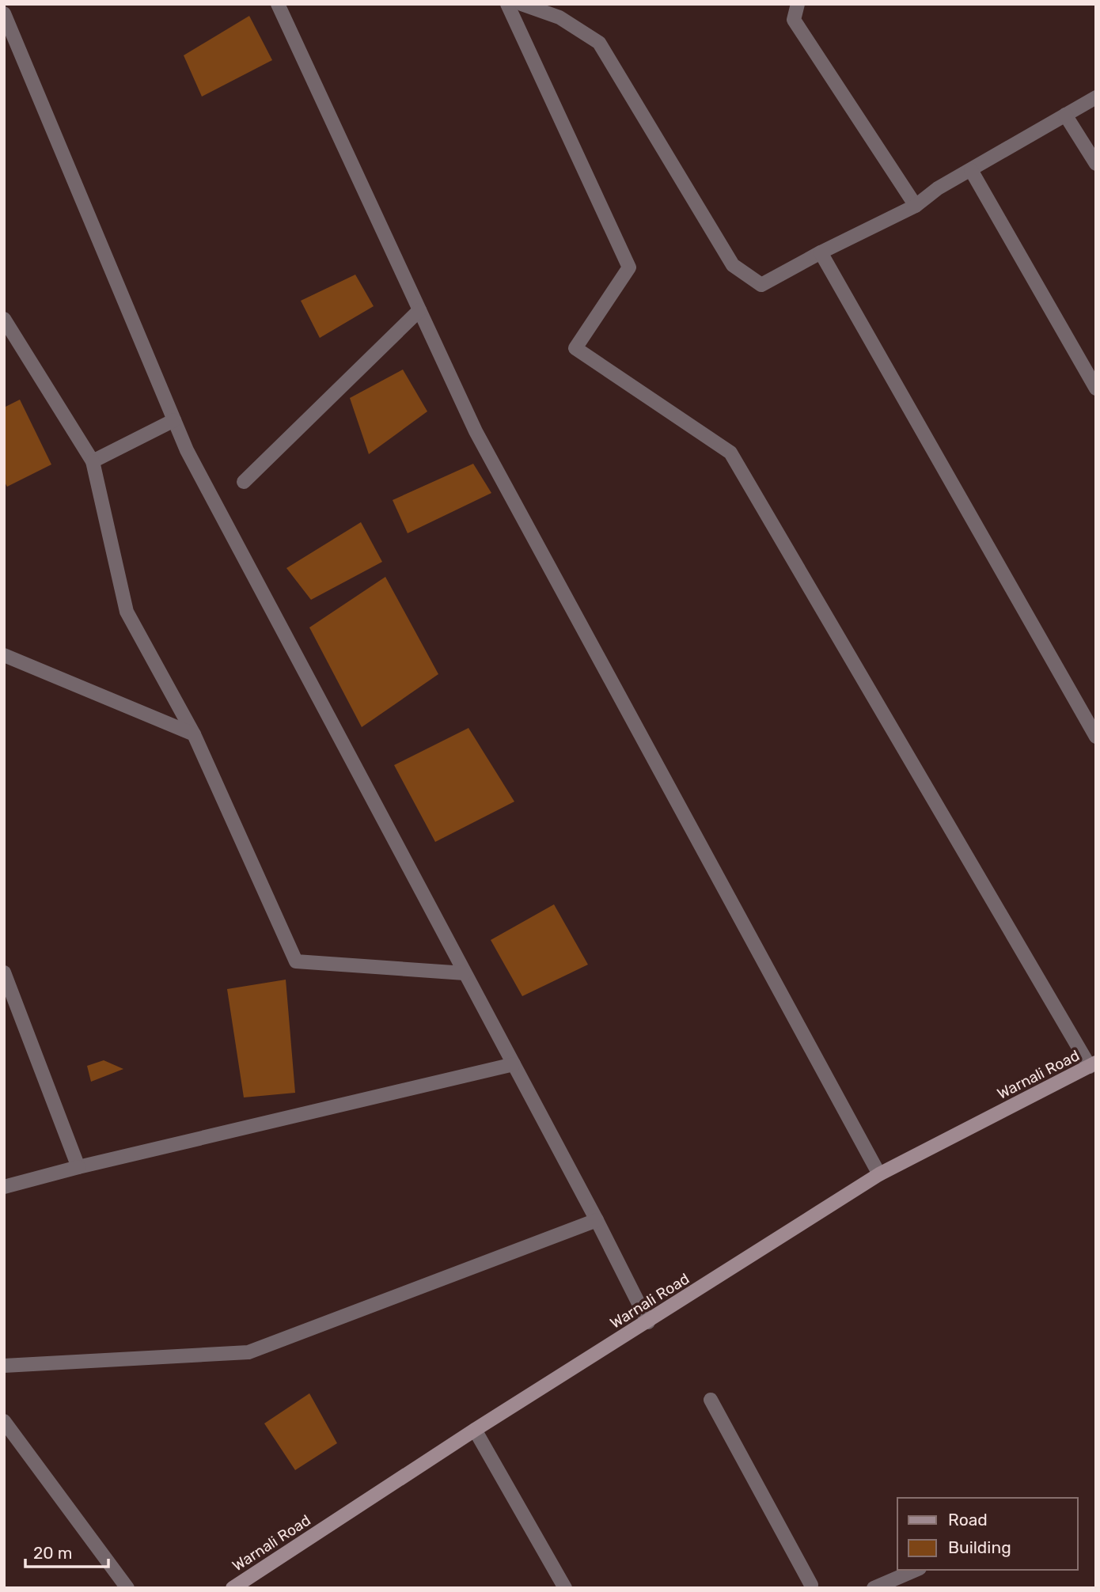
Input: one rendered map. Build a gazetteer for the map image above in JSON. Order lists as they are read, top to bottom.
{
  "streets": {
    "main road": ["Warnali Road"]
  },
  "legend": ["Road", "Building"],
  "scale_bar": "20 m"
}
